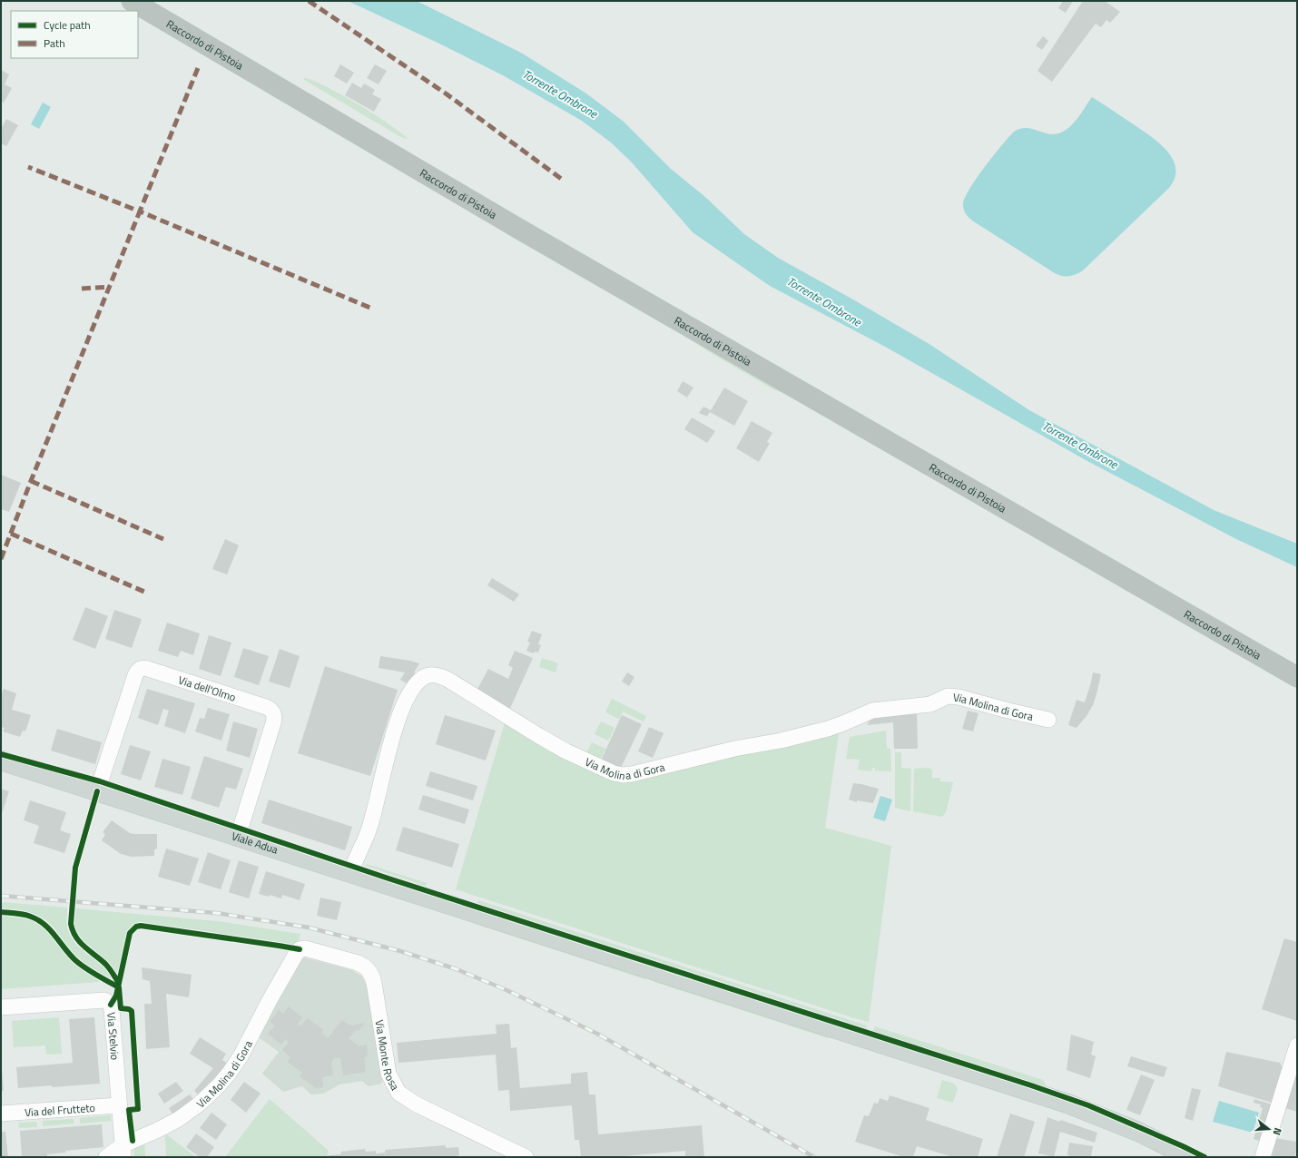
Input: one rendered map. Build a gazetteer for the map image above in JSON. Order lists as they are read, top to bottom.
{
  "streets": {
    "highway": ["Raccordo di Pistoia"],
    "main road": ["Viale Adua"],
    "street": [
      "Via dell'Olmo",
      "Via Molina di Gora",
      "Via Stelvio",
      "Via Monte Rosa",
      "Via del Frutteto"
    ]
  },
  "crossings": [
    ["Via dell'Olmo", "Viale Adua"],
    ["Via Molina di Gora", "Viale Adua"],
    ["Via Molina di Gora", "Via Stelvio"],
    ["Via Molina di Gora", "Via Monte Rosa"],
    ["Via Stelvio", "Via del Frutteto"]
  ],
  "water": ["Torrente Ombrone"],
  "legend": ["Cycle path", "Path"],
  "north": "right"
}
